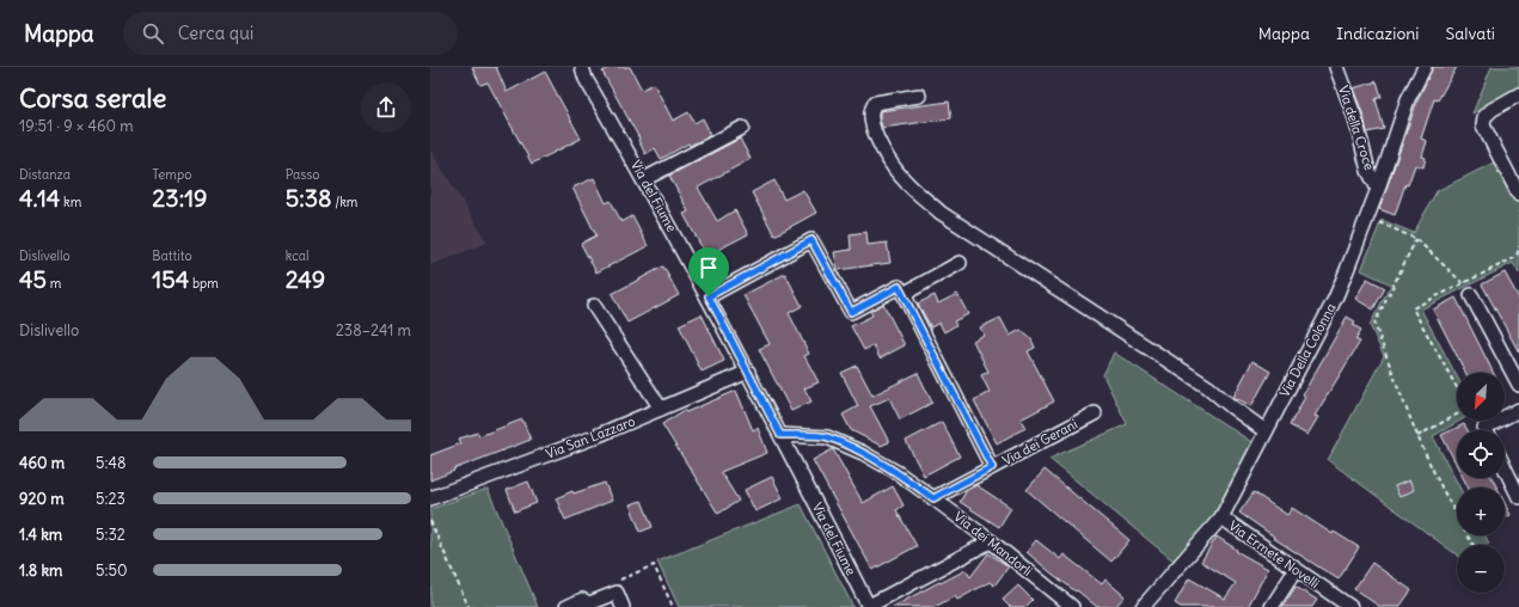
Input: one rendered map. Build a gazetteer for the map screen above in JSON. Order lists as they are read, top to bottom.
{
  "streets": {
    "street": [
      "Via della Croce",
      "Via del Fiume",
      "Via Della Colonna",
      "Via San Lazzaro",
      "Via dei Gerani",
      "Via dei Mandorli",
      "Via Ermete Novelli"
    ]
  },
  "crossings": [
    ["Via della Croce", "Via Della Colonna"],
    ["Via del Fiume", "Via San Lazzaro"],
    ["Via del Fiume", "Via dei Mandorli"],
    ["Via Della Colonna", "Via Ermete Novelli"],
    ["Via dei Gerani", "Via dei Mandorli"]
  ],
  "north": "bottom left",
  "page": {
    "header": "Mappa",
    "search": "Cerca qui",
    "nav": ["Mappa", "Indicazioni", "Salvati"],
    "heading": ["Corsa serale", "19:51 · 9 × 460 m"],
    "stats": [
      ["Distanza", "4.14 km"],
      ["Tempo", "23:19"],
      ["Passo", "5:38 /km"],
      ["Dislivello", "45 m"],
      ["Battito", "154 bpm"],
      ["kcal", "249"]
    ],
    "chart": ["Dislivello", "238–241 m"],
    "map_buttons": ["+", "−"],
    "list": [
      {
        "name": "460 m",
        "note": "5:48"
      },
      {
        "name": "920 m",
        "note": "5:23"
      },
      {
        "name": "1.4 km",
        "note": "5:32"
      },
      {
        "name": "1.8 km",
        "note": "5:50"
      }
    ]
  }
}
